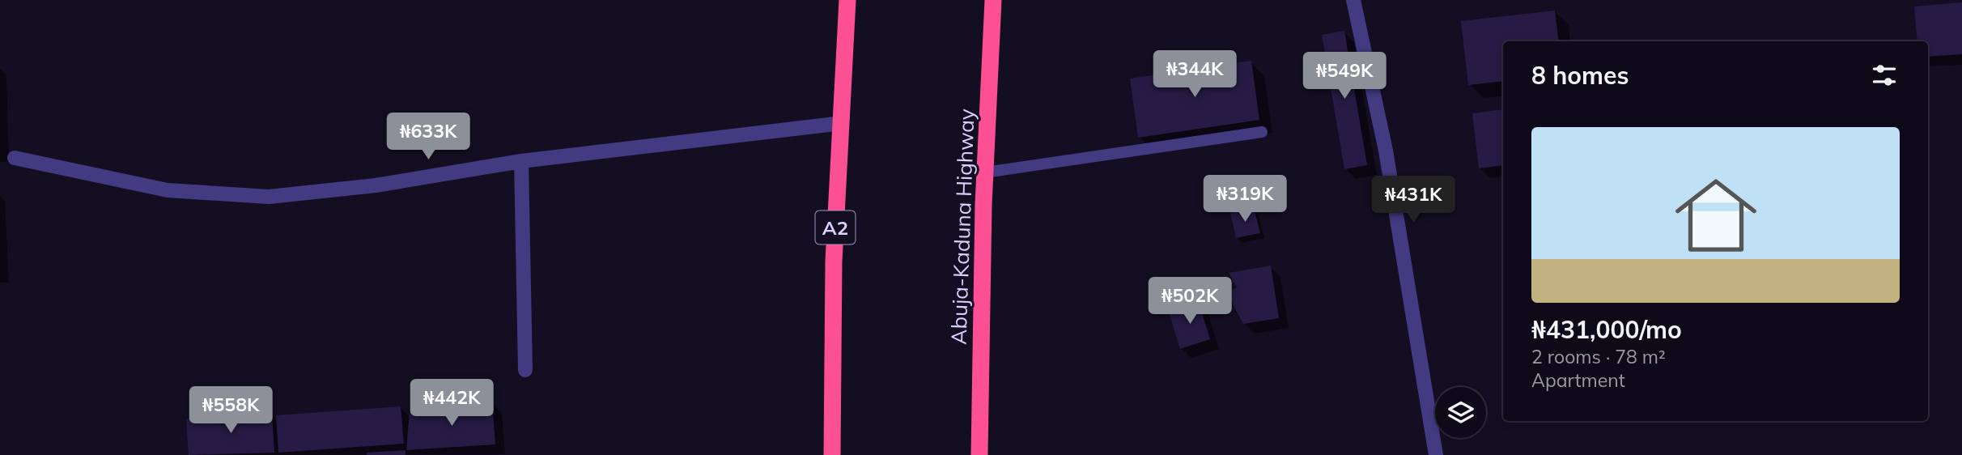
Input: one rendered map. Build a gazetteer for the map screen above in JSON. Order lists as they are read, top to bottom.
{
  "streets": {
    "highway": ["Abuja-Kaduna Highway", "A2"]
  },
  "page": {
    "heading": "8 homes",
    "price": [
      "₦344K",
      "₦549K",
      "₦633K",
      "₦319K",
      "₦431K",
      "₦502K",
      "₦442K",
      "₦558K"
    ],
    "list": [
      {
        "name": "₦431,000/mo",
        "note": "2 rooms · 78 m² · Apartment"
      }
    ]
  }
}
